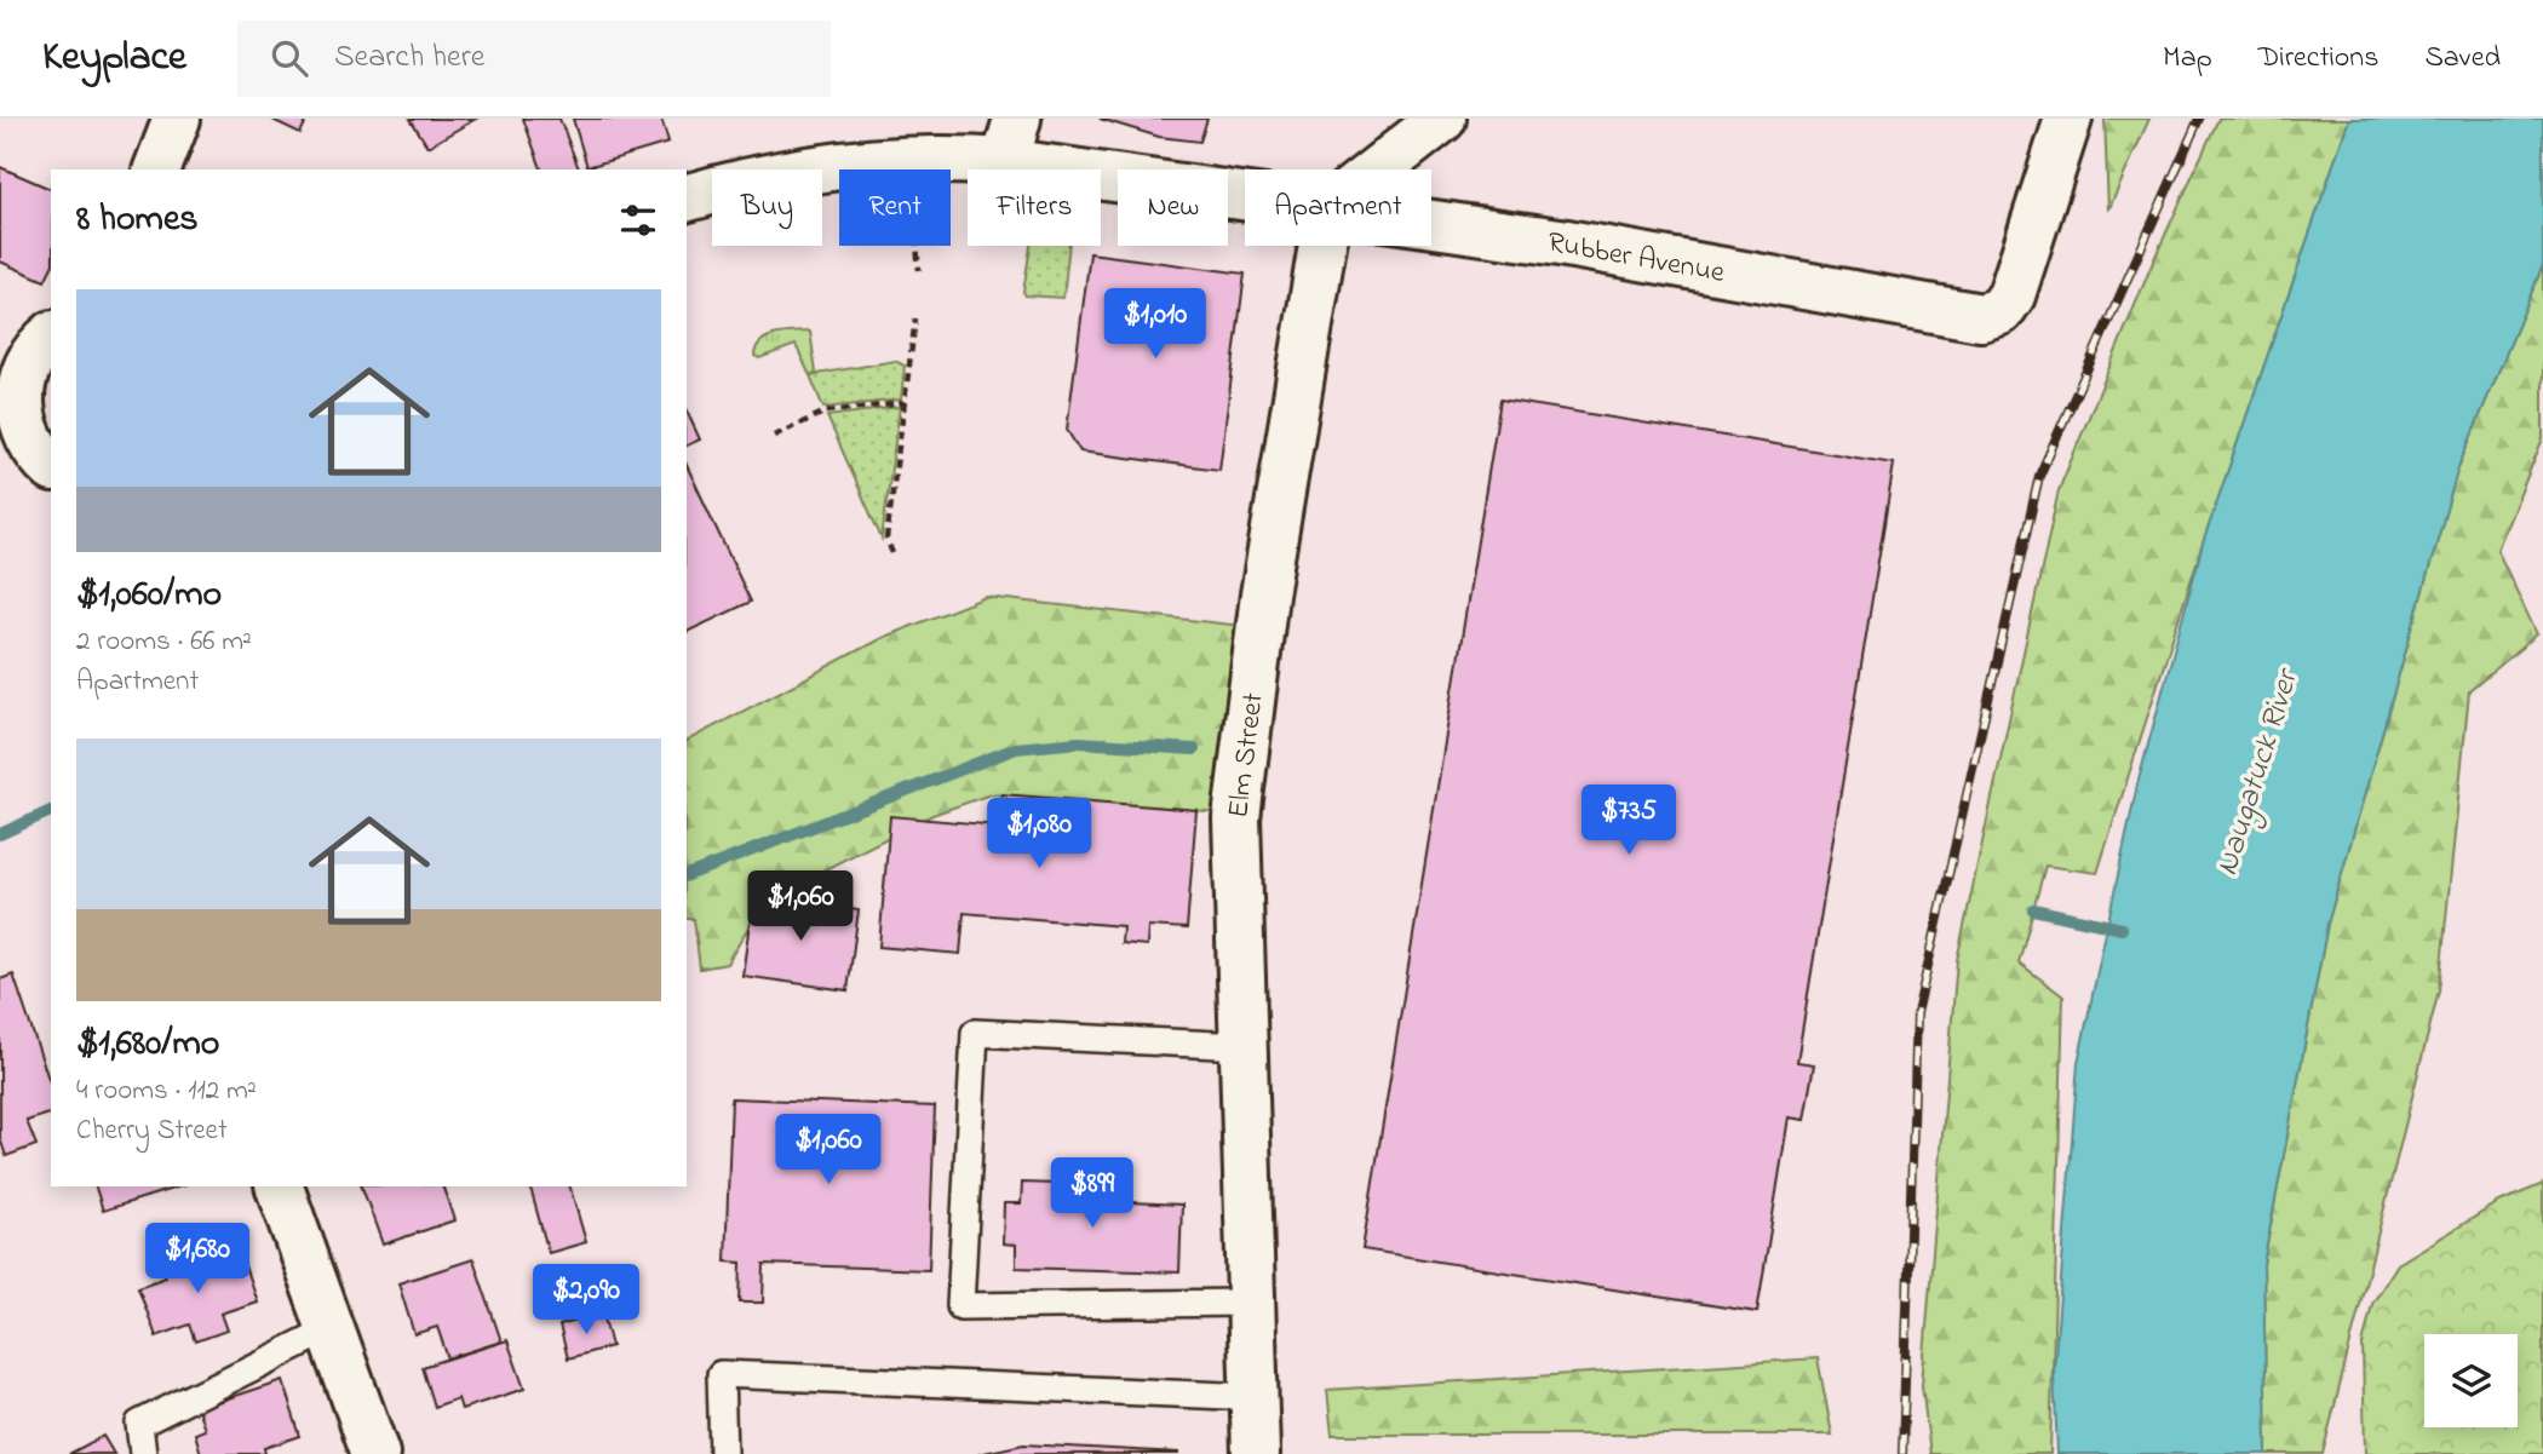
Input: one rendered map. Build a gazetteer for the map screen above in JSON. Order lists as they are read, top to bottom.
{
  "streets": {
    "street": ["Rubber Avenue", "Elm Street"]
  },
  "water": ["Naugatuck River"],
  "page": {
    "header": "Keyplace",
    "search": "Search here",
    "nav": ["Map", "Directions", "Saved"],
    "chip": [
      "Buy",
      "Rent",
      "Filters",
      "New",
      "Apartment"
    ],
    "heading": "8 homes",
    "list": [
      {
        "name": "$1,060/mo",
        "note": "2 rooms · 66 m² · Apartment"
      },
      {
        "name": "$1,680/mo",
        "note": "4 rooms · 112 m² · Cherry Street"
      }
    ],
    "price": [
      "$1,010",
      "$735",
      "$1,080",
      "$1,060",
      "$1,060",
      "$899",
      "$1,680",
      "$2,090"
    ]
  }
}
